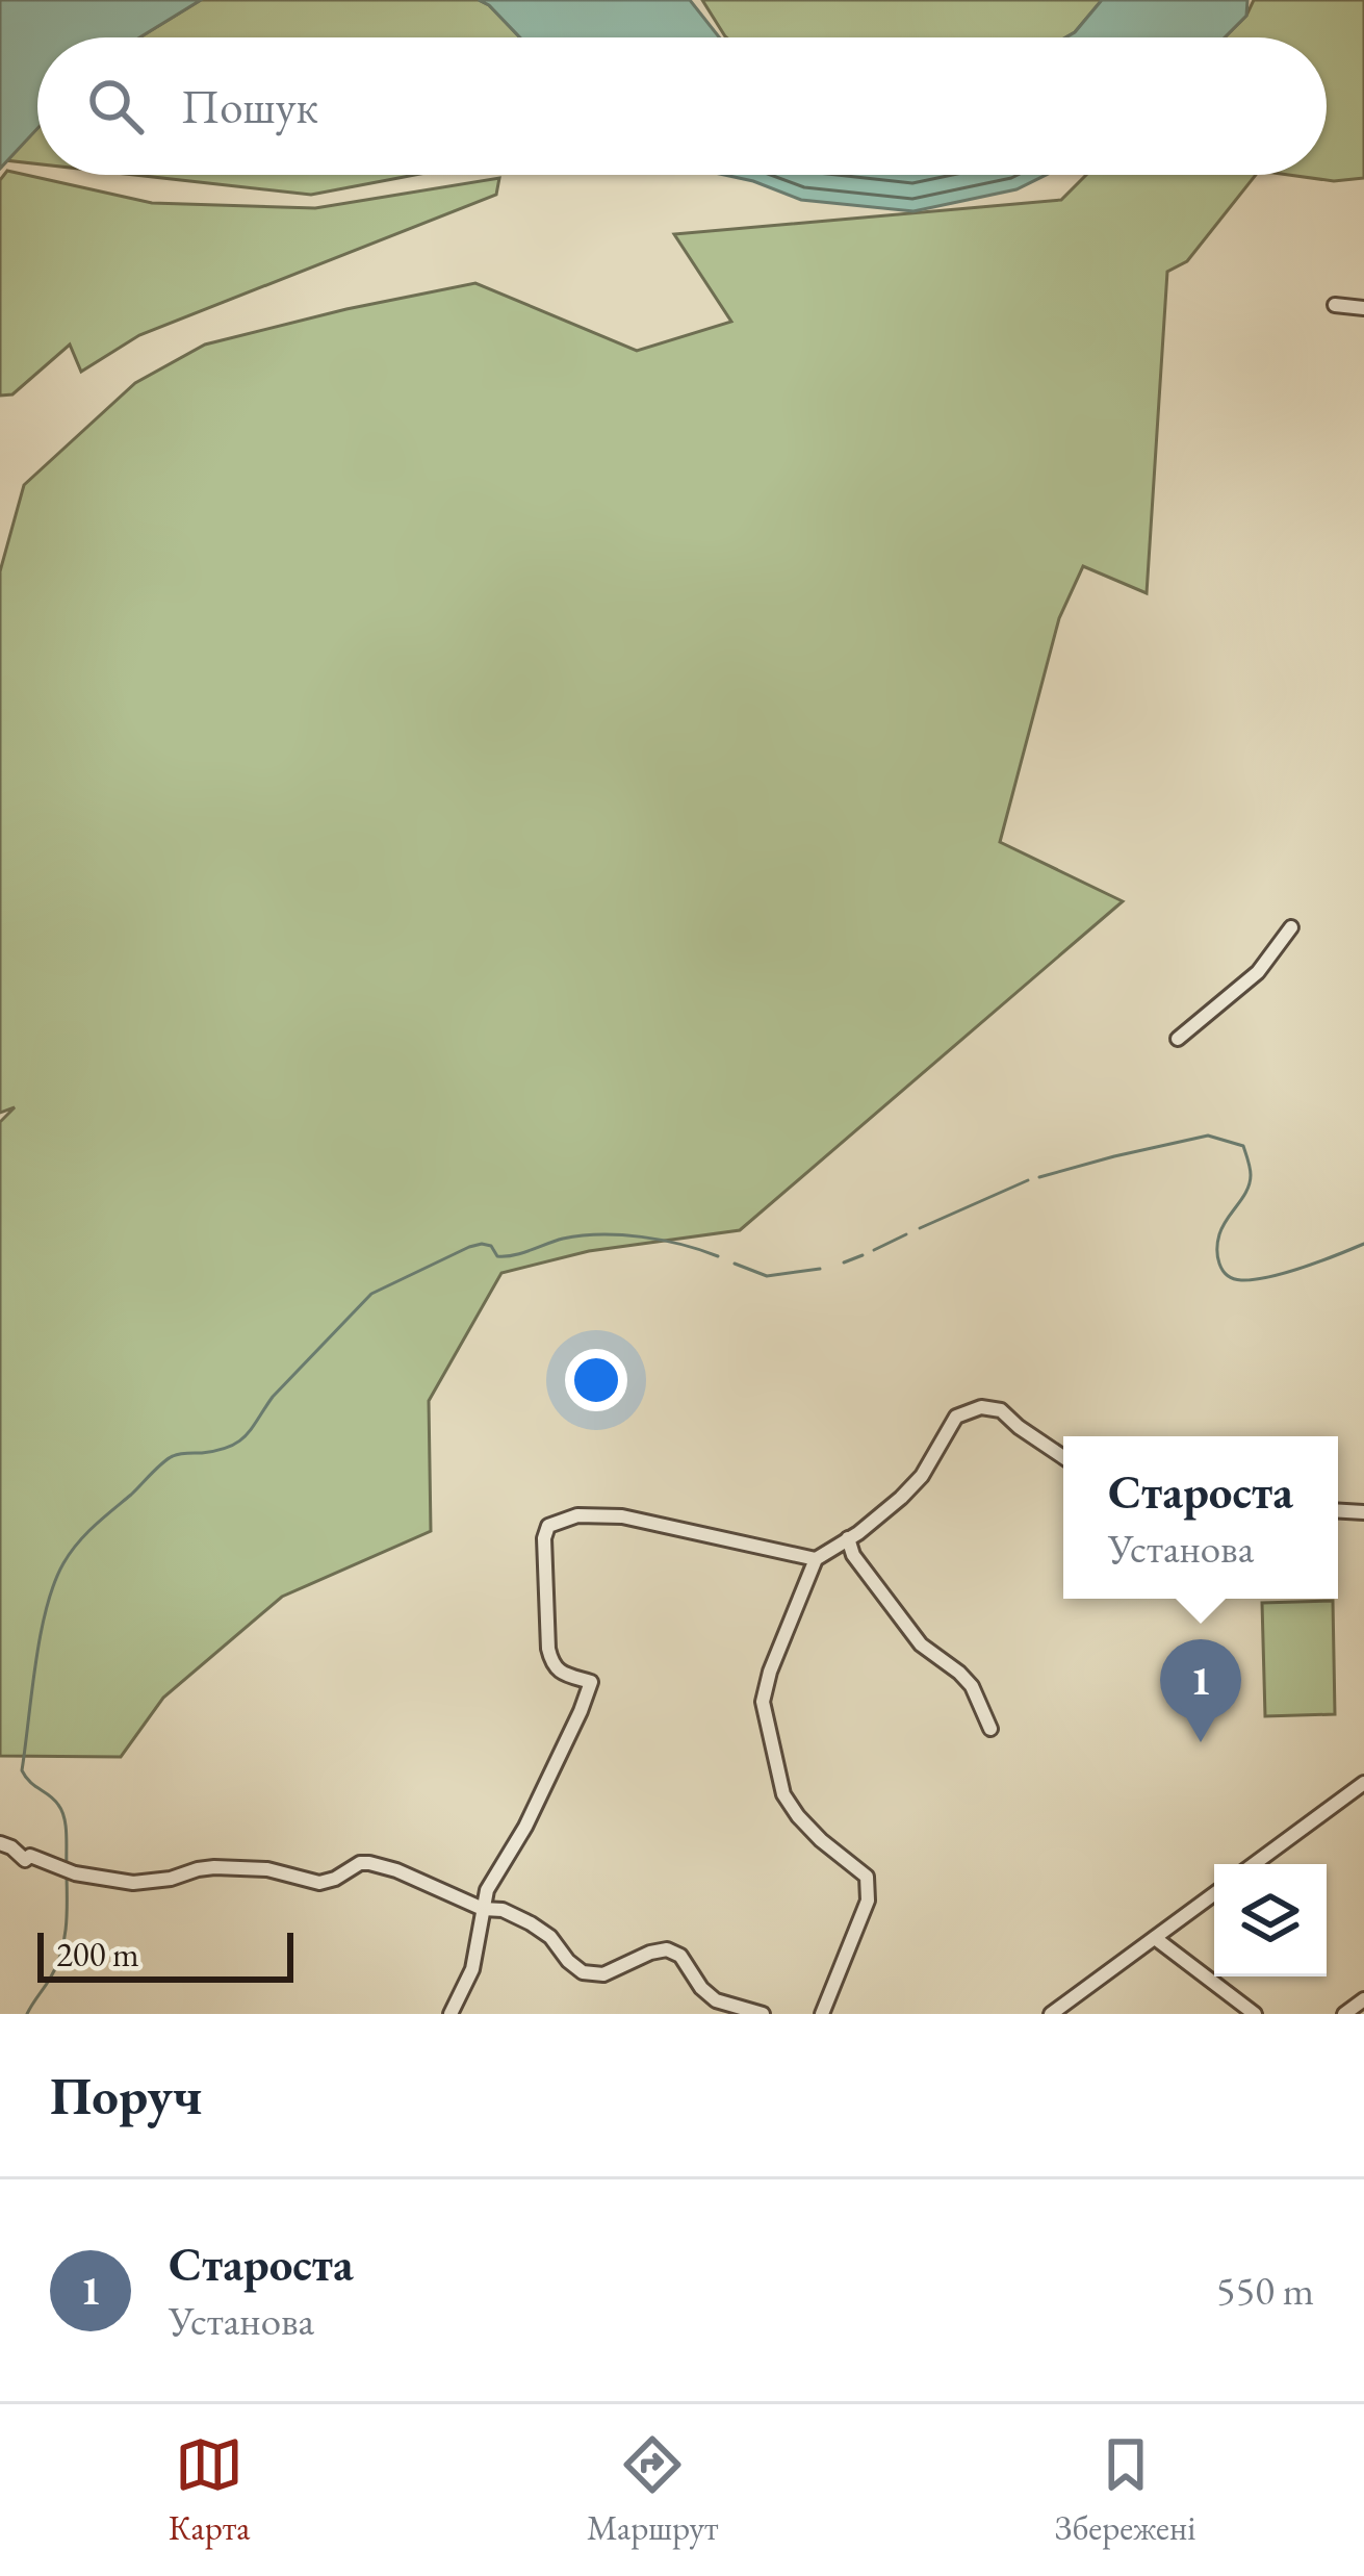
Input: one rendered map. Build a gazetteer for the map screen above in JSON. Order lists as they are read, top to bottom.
{
  "scale_bar": "200 m",
  "page": {
    "search": "Пошук",
    "popup": ["Староста", "Установа"],
    "pins": "1",
    "scale": "200 m",
    "heading": "Поруч",
    "list": [
      {
        "mark": "1",
        "name": "Староста",
        "note": "Установа",
        "value": "550 m"
      }
    ],
    "nav": ["Карта", "Маршрут", "Збережені"]
  }
}
